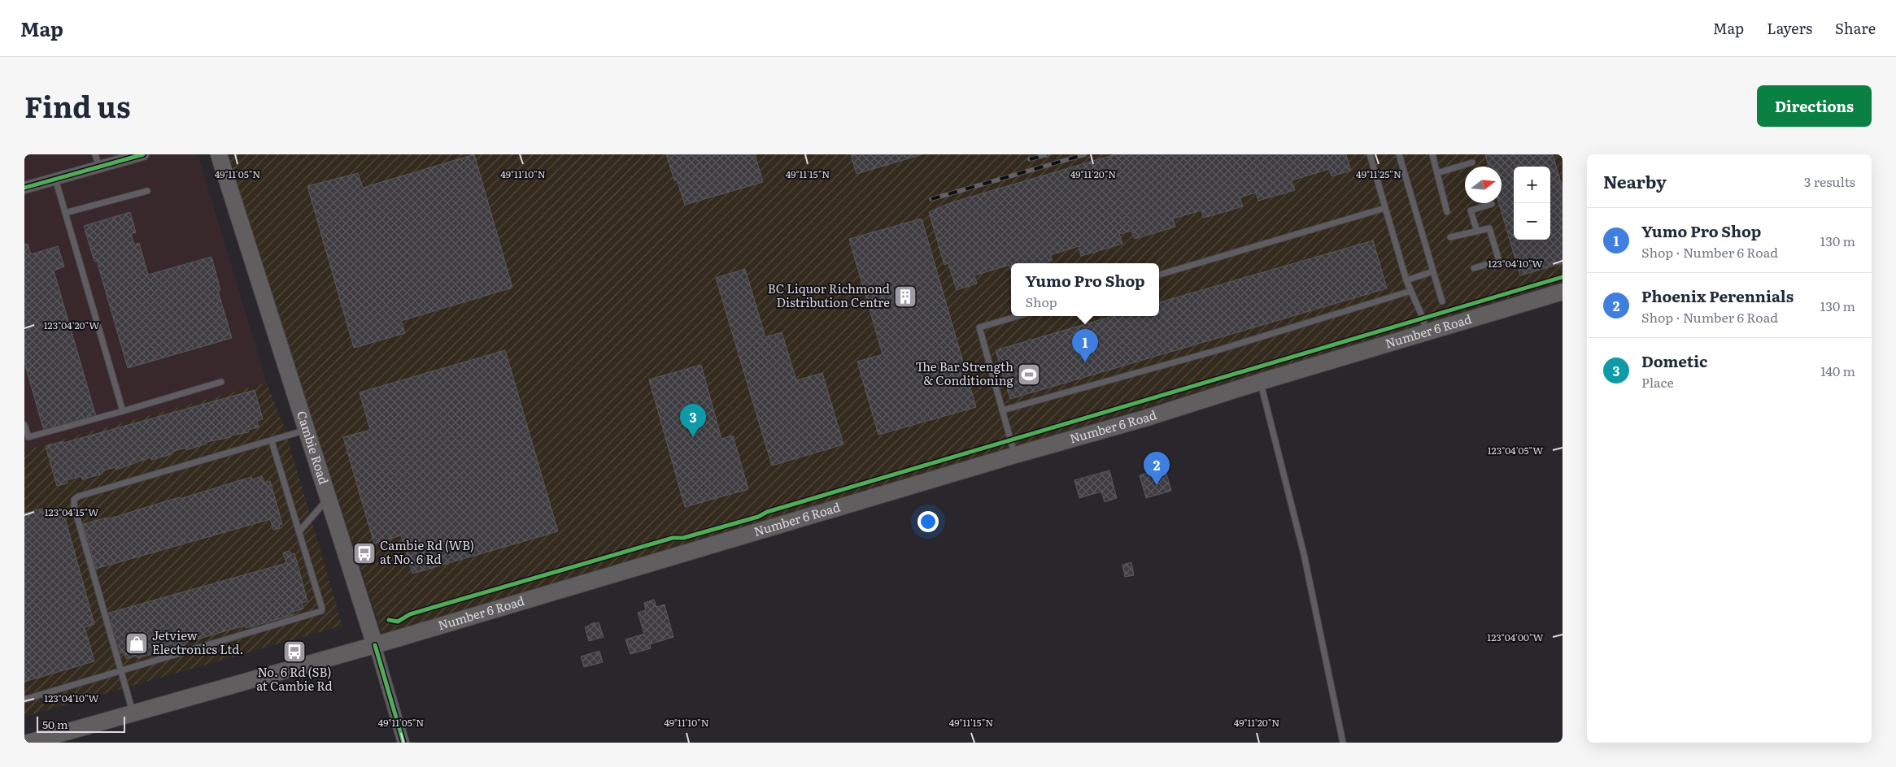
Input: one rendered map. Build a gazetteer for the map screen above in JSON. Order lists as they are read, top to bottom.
{
  "streets": {
    "main road": ["Number 6 Road", "Cambie Road"]
  },
  "crossings": [
    ["Number 6 Road", "Cambie Road"]
  ],
  "places": {
    "building": ["BC Liquor Richmond Distribution Centre"],
    "sports": ["The Bar Strength & Conditioning"],
    "bus stop": ["Cambie Rd (WB) at No. 6 Rd", "No. 6 Rd (SB) at Cambie Rd"],
    "shop": ["Jetview Electronics Ltd."]
  },
  "scale_bar": "50 m",
  "north": "right",
  "page": {
    "header": "Map",
    "nav": ["Map", "Layers", "Share"],
    "title": "Find us",
    "buttons": "Directions",
    "heading": ["Nearby", "3 results"],
    "map_buttons": ["+", "−"],
    "list": [
      {
        "mark": "1",
        "name": "Yumo Pro Shop",
        "note": "Shop · Number 6 Road",
        "value": "130 m"
      },
      {
        "mark": "2",
        "name": "Phoenix Perennials",
        "note": "Shop · Number 6 Road",
        "value": "130 m"
      },
      {
        "mark": "3",
        "name": "Dometic",
        "note": "Place",
        "value": "140 m"
      }
    ],
    "popup": ["Yumo Pro Shop", "Shop"],
    "pins": ["1", "3", "2"],
    "scale": "50 m"
  },
  "coordinates": [
    "49°11'05\"N",
    "49°11'10\"N",
    "49°11'15\"N",
    "49°11'20\"N",
    "49°11'25\"N",
    "123°04'10\"W",
    "123°04'20\"W",
    "123°04'05\"W",
    "123°04'15\"W",
    "123°04'00\"W"
  ]
}
